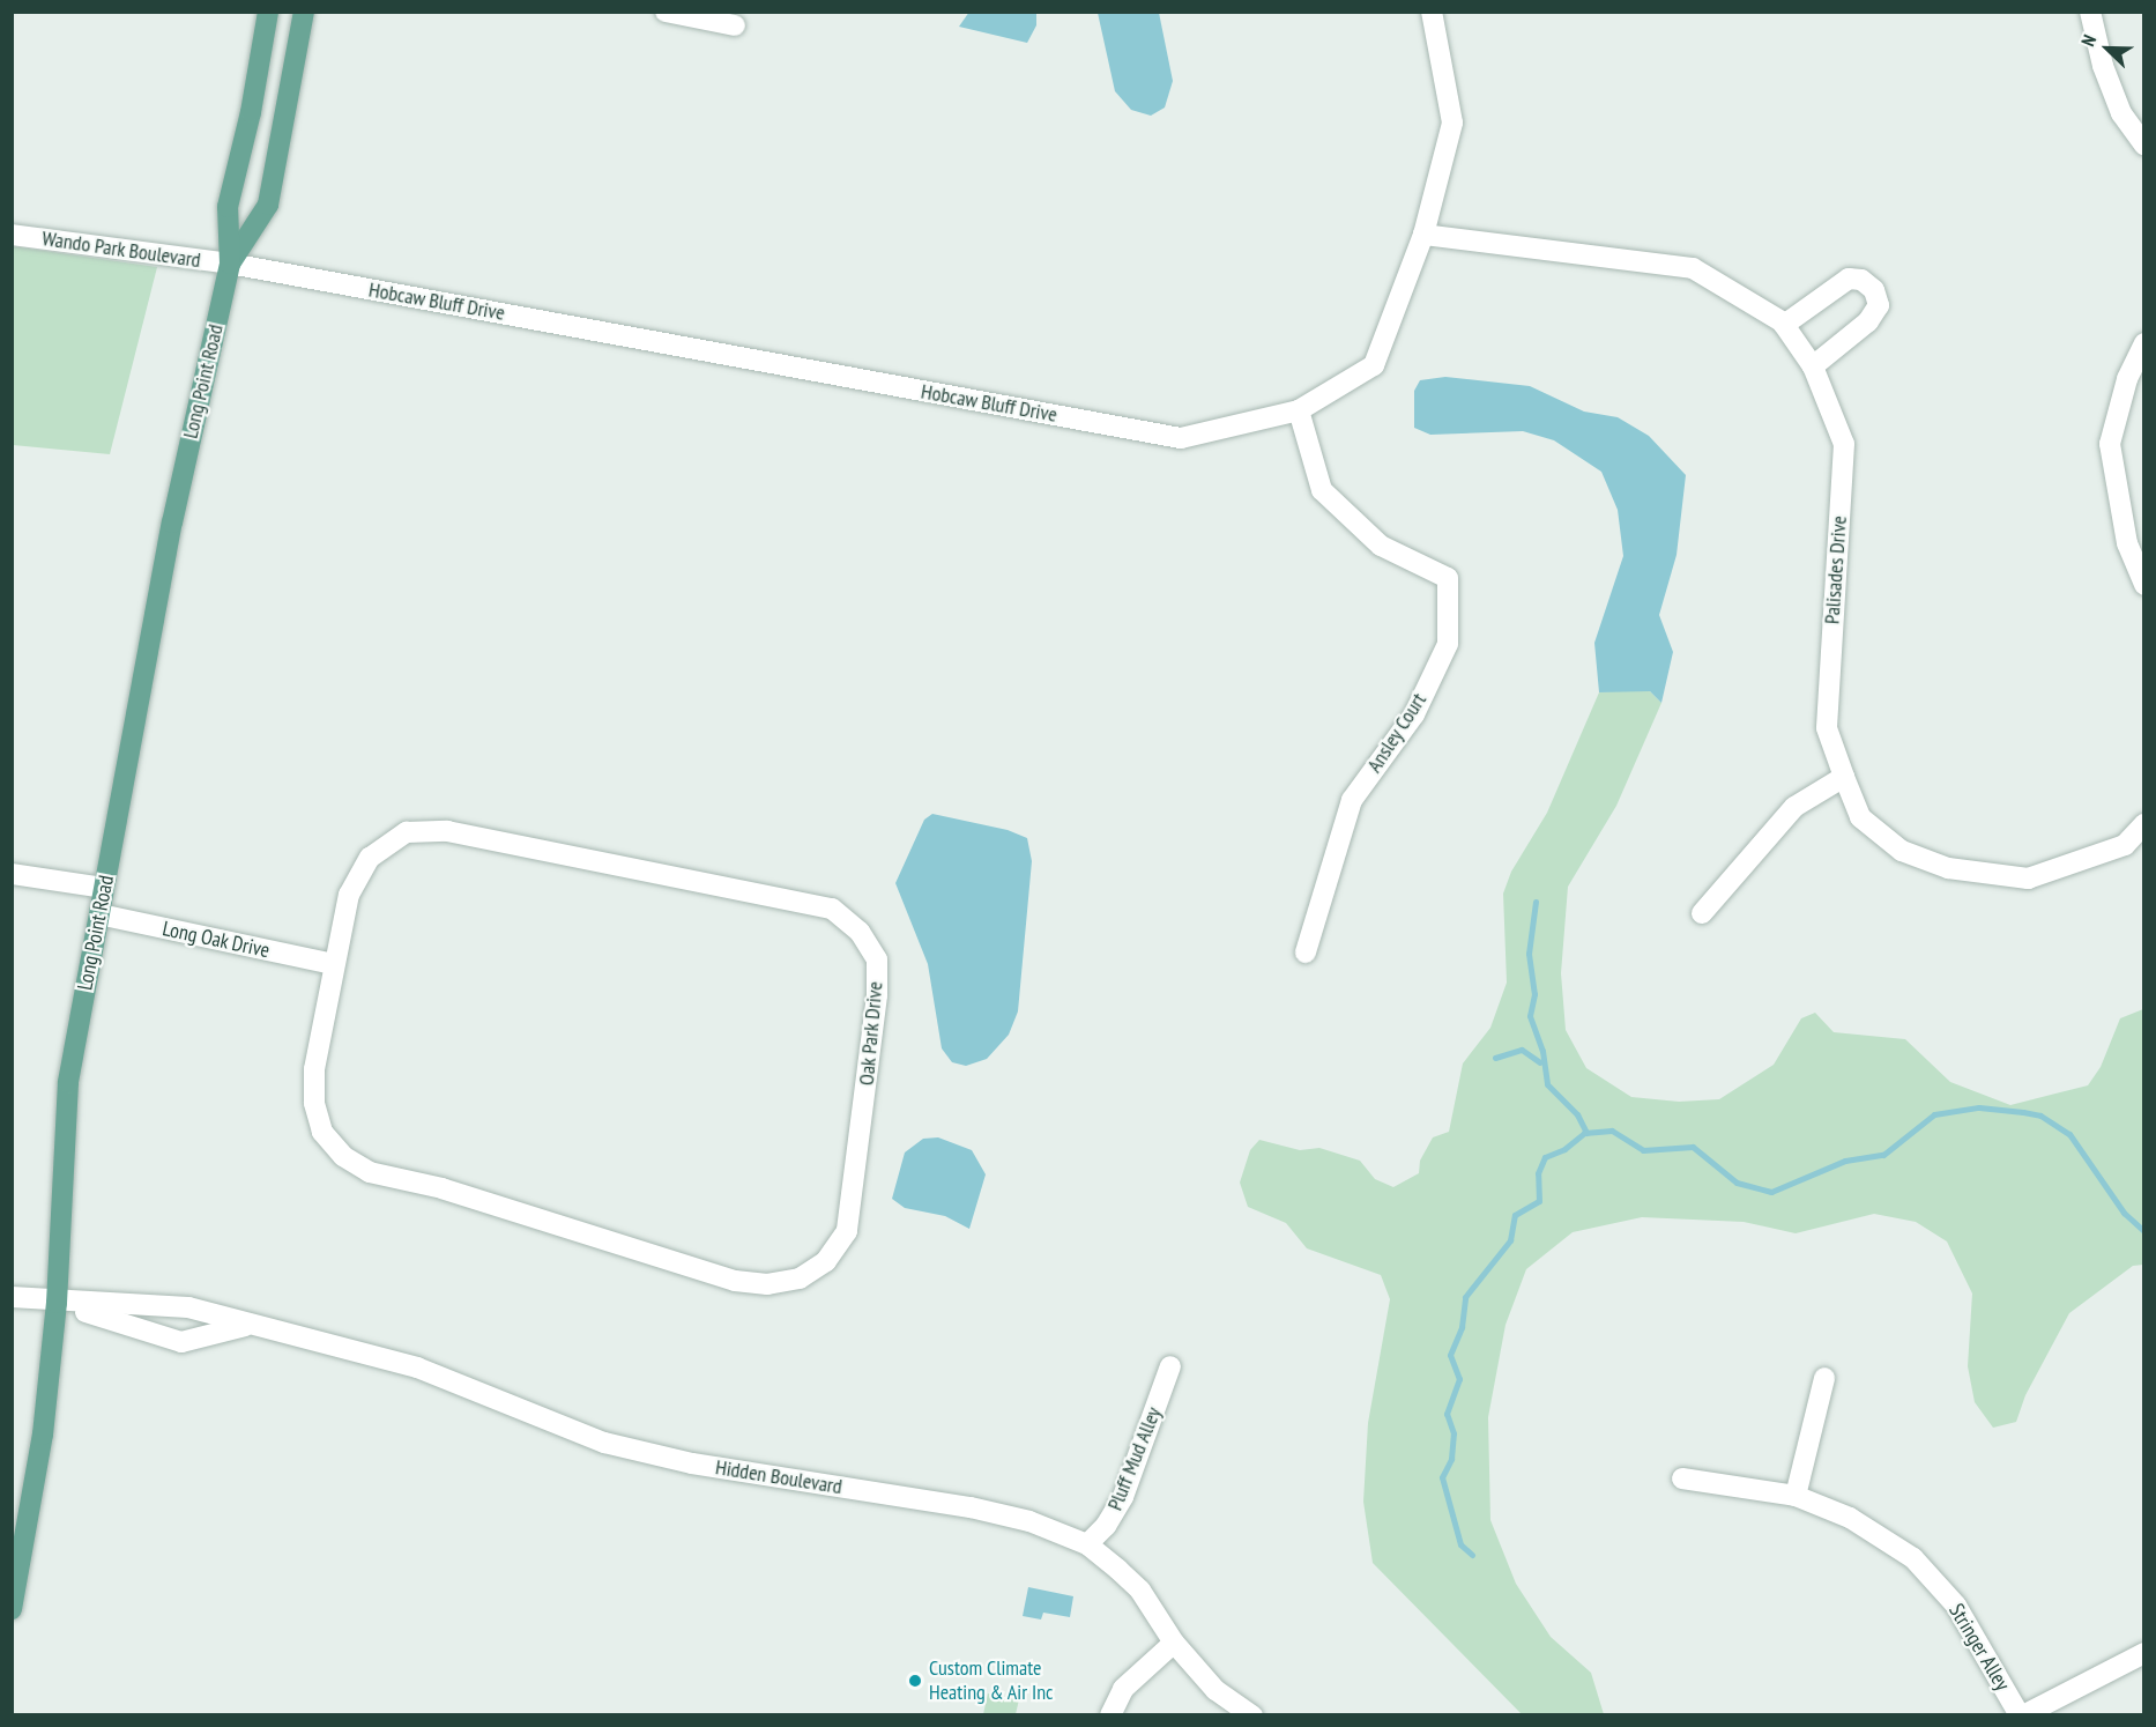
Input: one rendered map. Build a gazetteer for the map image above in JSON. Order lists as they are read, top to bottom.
{
  "streets": {
    "main road": ["Long Point Road"],
    "street": [
      "Wando Park Boulevard",
      "Hobcaw Bluff Drive",
      "Palisades Drive",
      "Ansley Court",
      "Long Oak Drive",
      "Oak Park Drive",
      "Pluff Mud Alley",
      "Hidden Boulevard",
      "Stringer Alley"
    ]
  },
  "crossings": [
    ["Wando Park Boulevard", "Hobcaw Bluff Drive"],
    ["Wando Park Boulevard", "Long Point Road"],
    ["Hobcaw Bluff Drive", "Long Point Road"],
    ["Hobcaw Bluff Drive", "Palisades Drive"],
    ["Hobcaw Bluff Drive", "Ansley Court"],
    ["Long Point Road", "Long Oak Drive"],
    ["Long Point Road", "Hidden Boulevard"],
    ["Long Oak Drive", "Oak Park Drive"],
    ["Pluff Mud Alley", "Hidden Boulevard"]
  ],
  "places": ["Custom Climate Heating & Air Inc"],
  "north": "top left"
}
